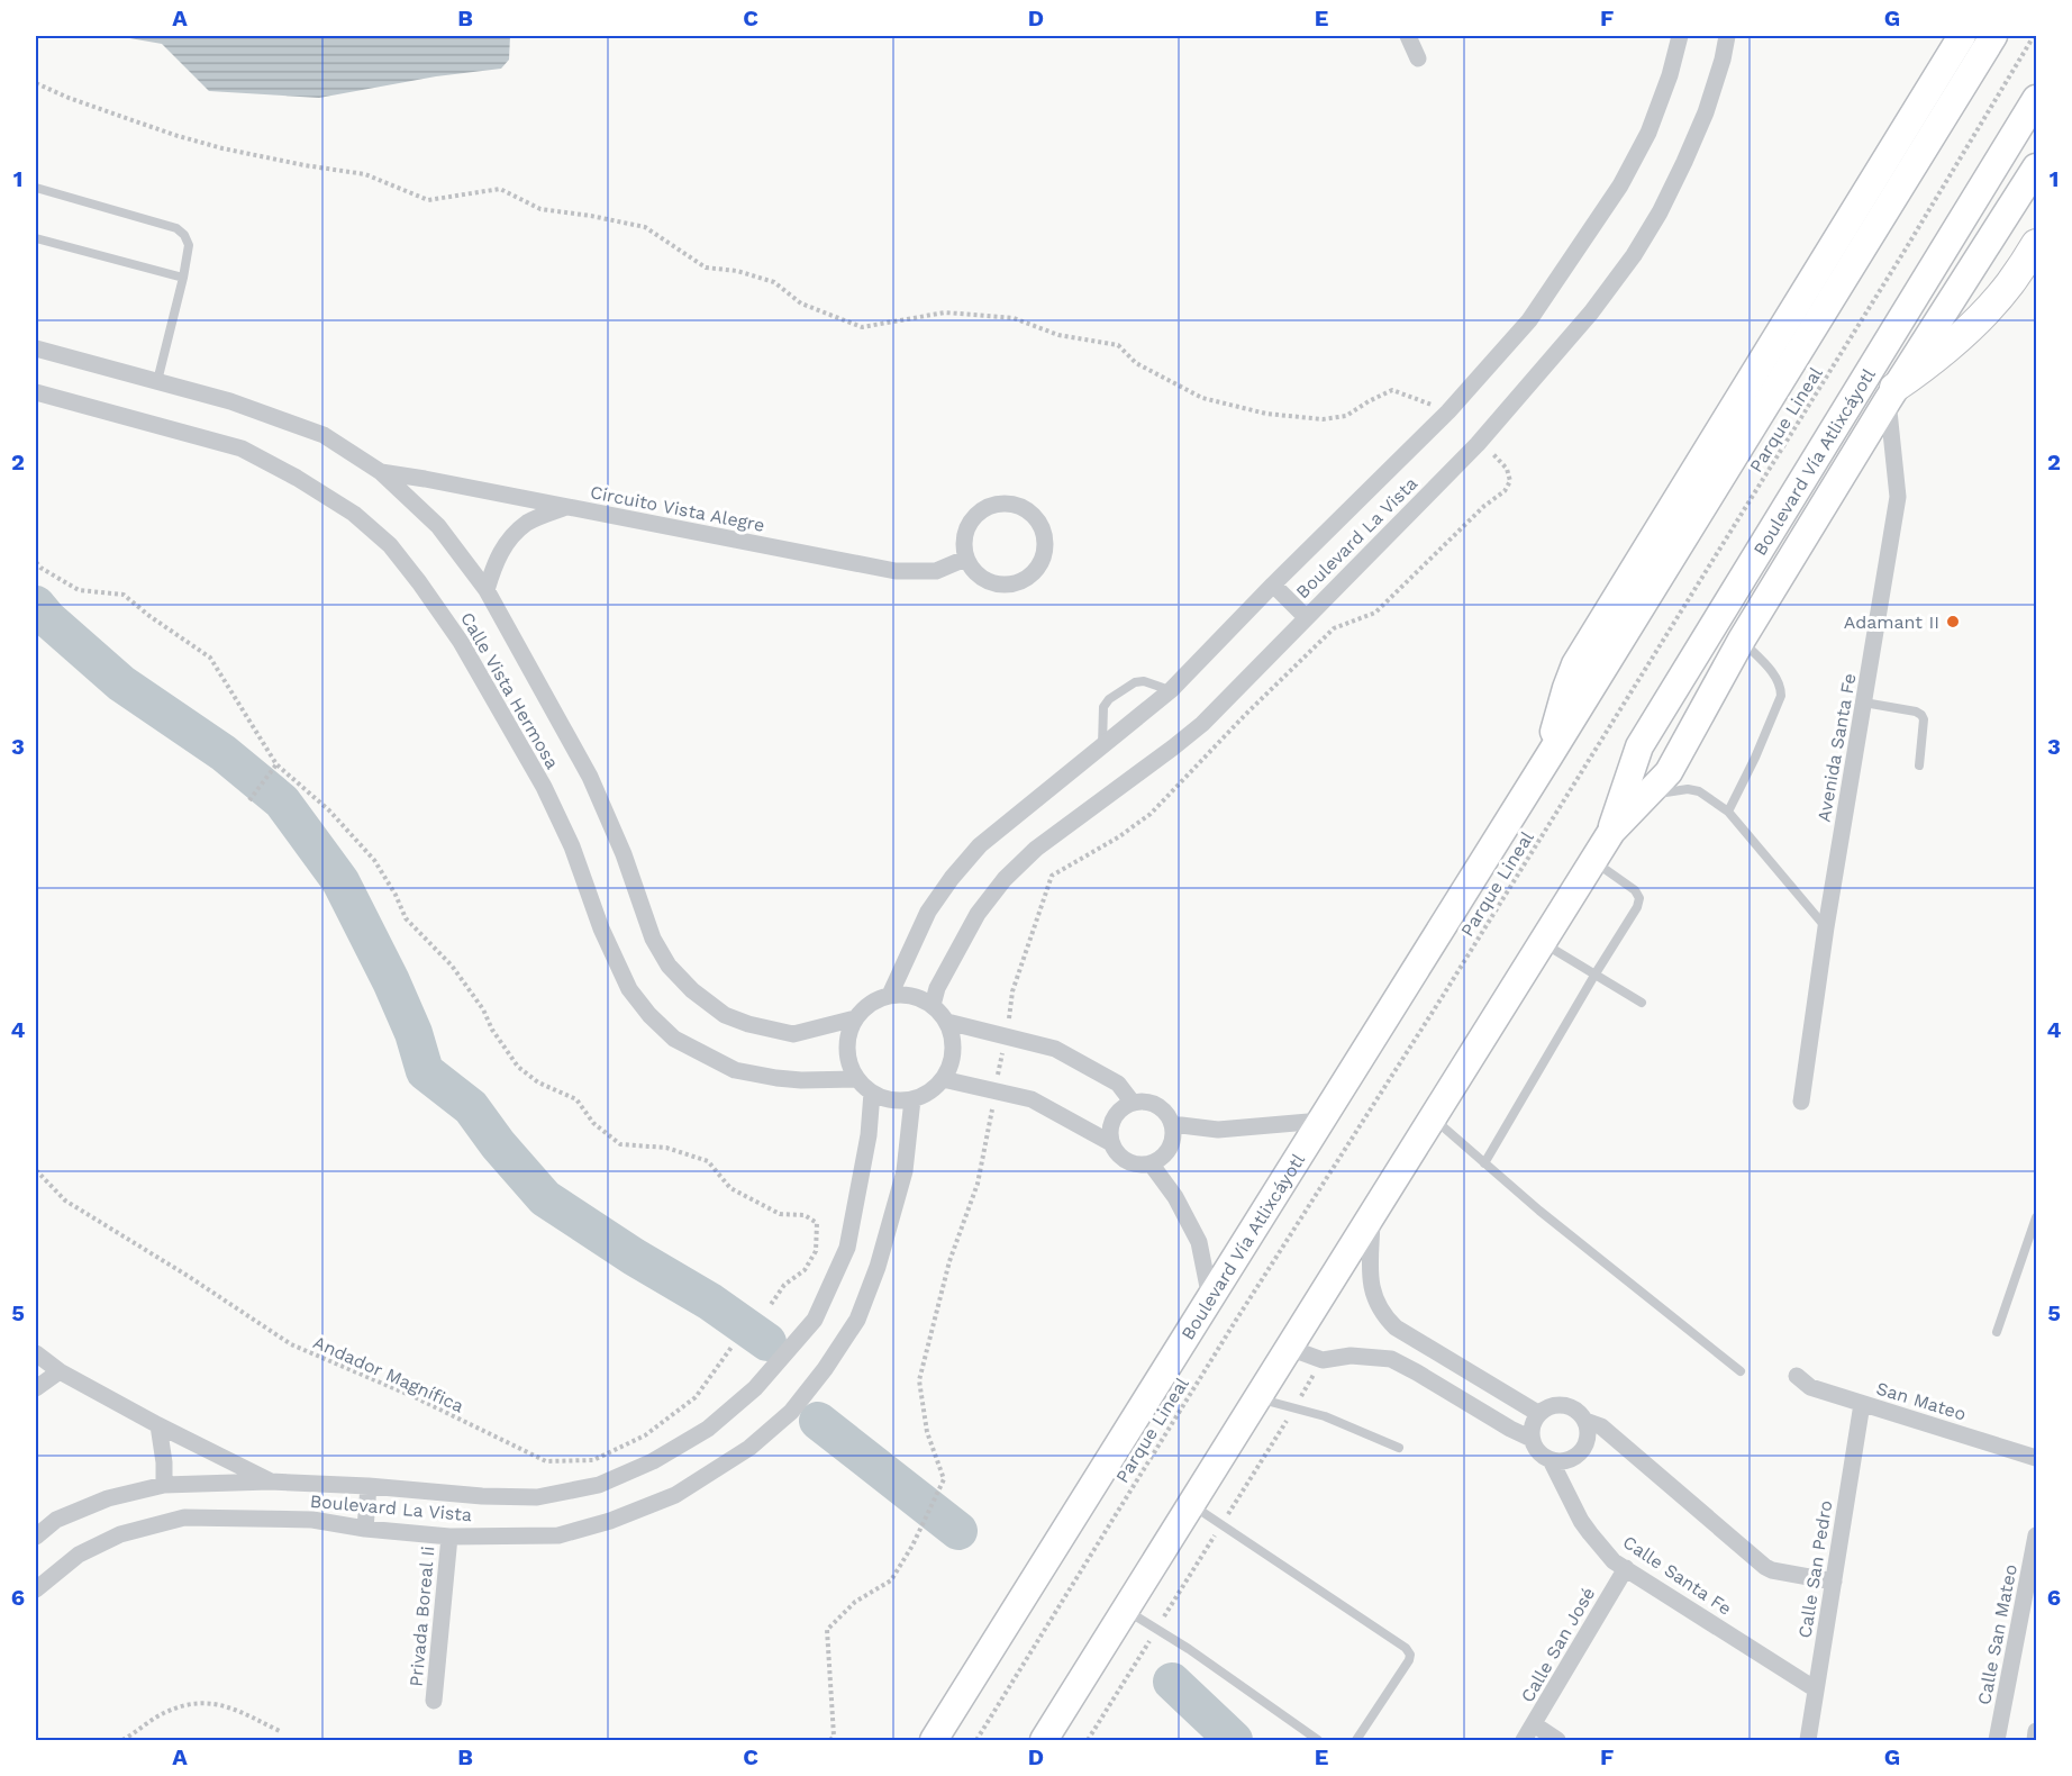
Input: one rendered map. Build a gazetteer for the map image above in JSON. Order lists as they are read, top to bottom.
{
  "streets": {
    "main road": ["Boulevard Vía Atlixcáyotl"],
    "street": [
      "Circuito Vista Alegre",
      "Boulevard La Vista",
      "Calle Vista Hermosa",
      "Avenida Santa Fe",
      "San Mateo",
      "Calle San Pedro",
      "Calle Santa Fe",
      "Privada Boreal Ii",
      "Calle San Mateo",
      "Calle San José"
    ],
    "path": ["Parque Lineal", "Andador Magnífica"]
  },
  "crossings": [
    ["Boulevard Vía Atlixcáyotl", "Avenida Santa Fe"],
    ["Circuito Vista Alegre", "Calle Vista Hermosa"],
    ["Boulevard La Vista", "Calle Vista Hermosa"],
    ["Boulevard La Vista", "Privada Boreal Ii"],
    ["San Mateo", "Calle San Pedro"],
    ["Calle San Pedro", "Calle Santa Fe"],
    ["Calle Santa Fe", "Calle San José"]
  ],
  "places": ["Adamant II"],
  "grid": {
    "columns": [
      "A",
      "B",
      "C",
      "D",
      "E",
      "F",
      "G"
    ],
    "rows": [
      "1",
      "2",
      "3",
      "4",
      "5",
      "6"
    ]
  }
}
